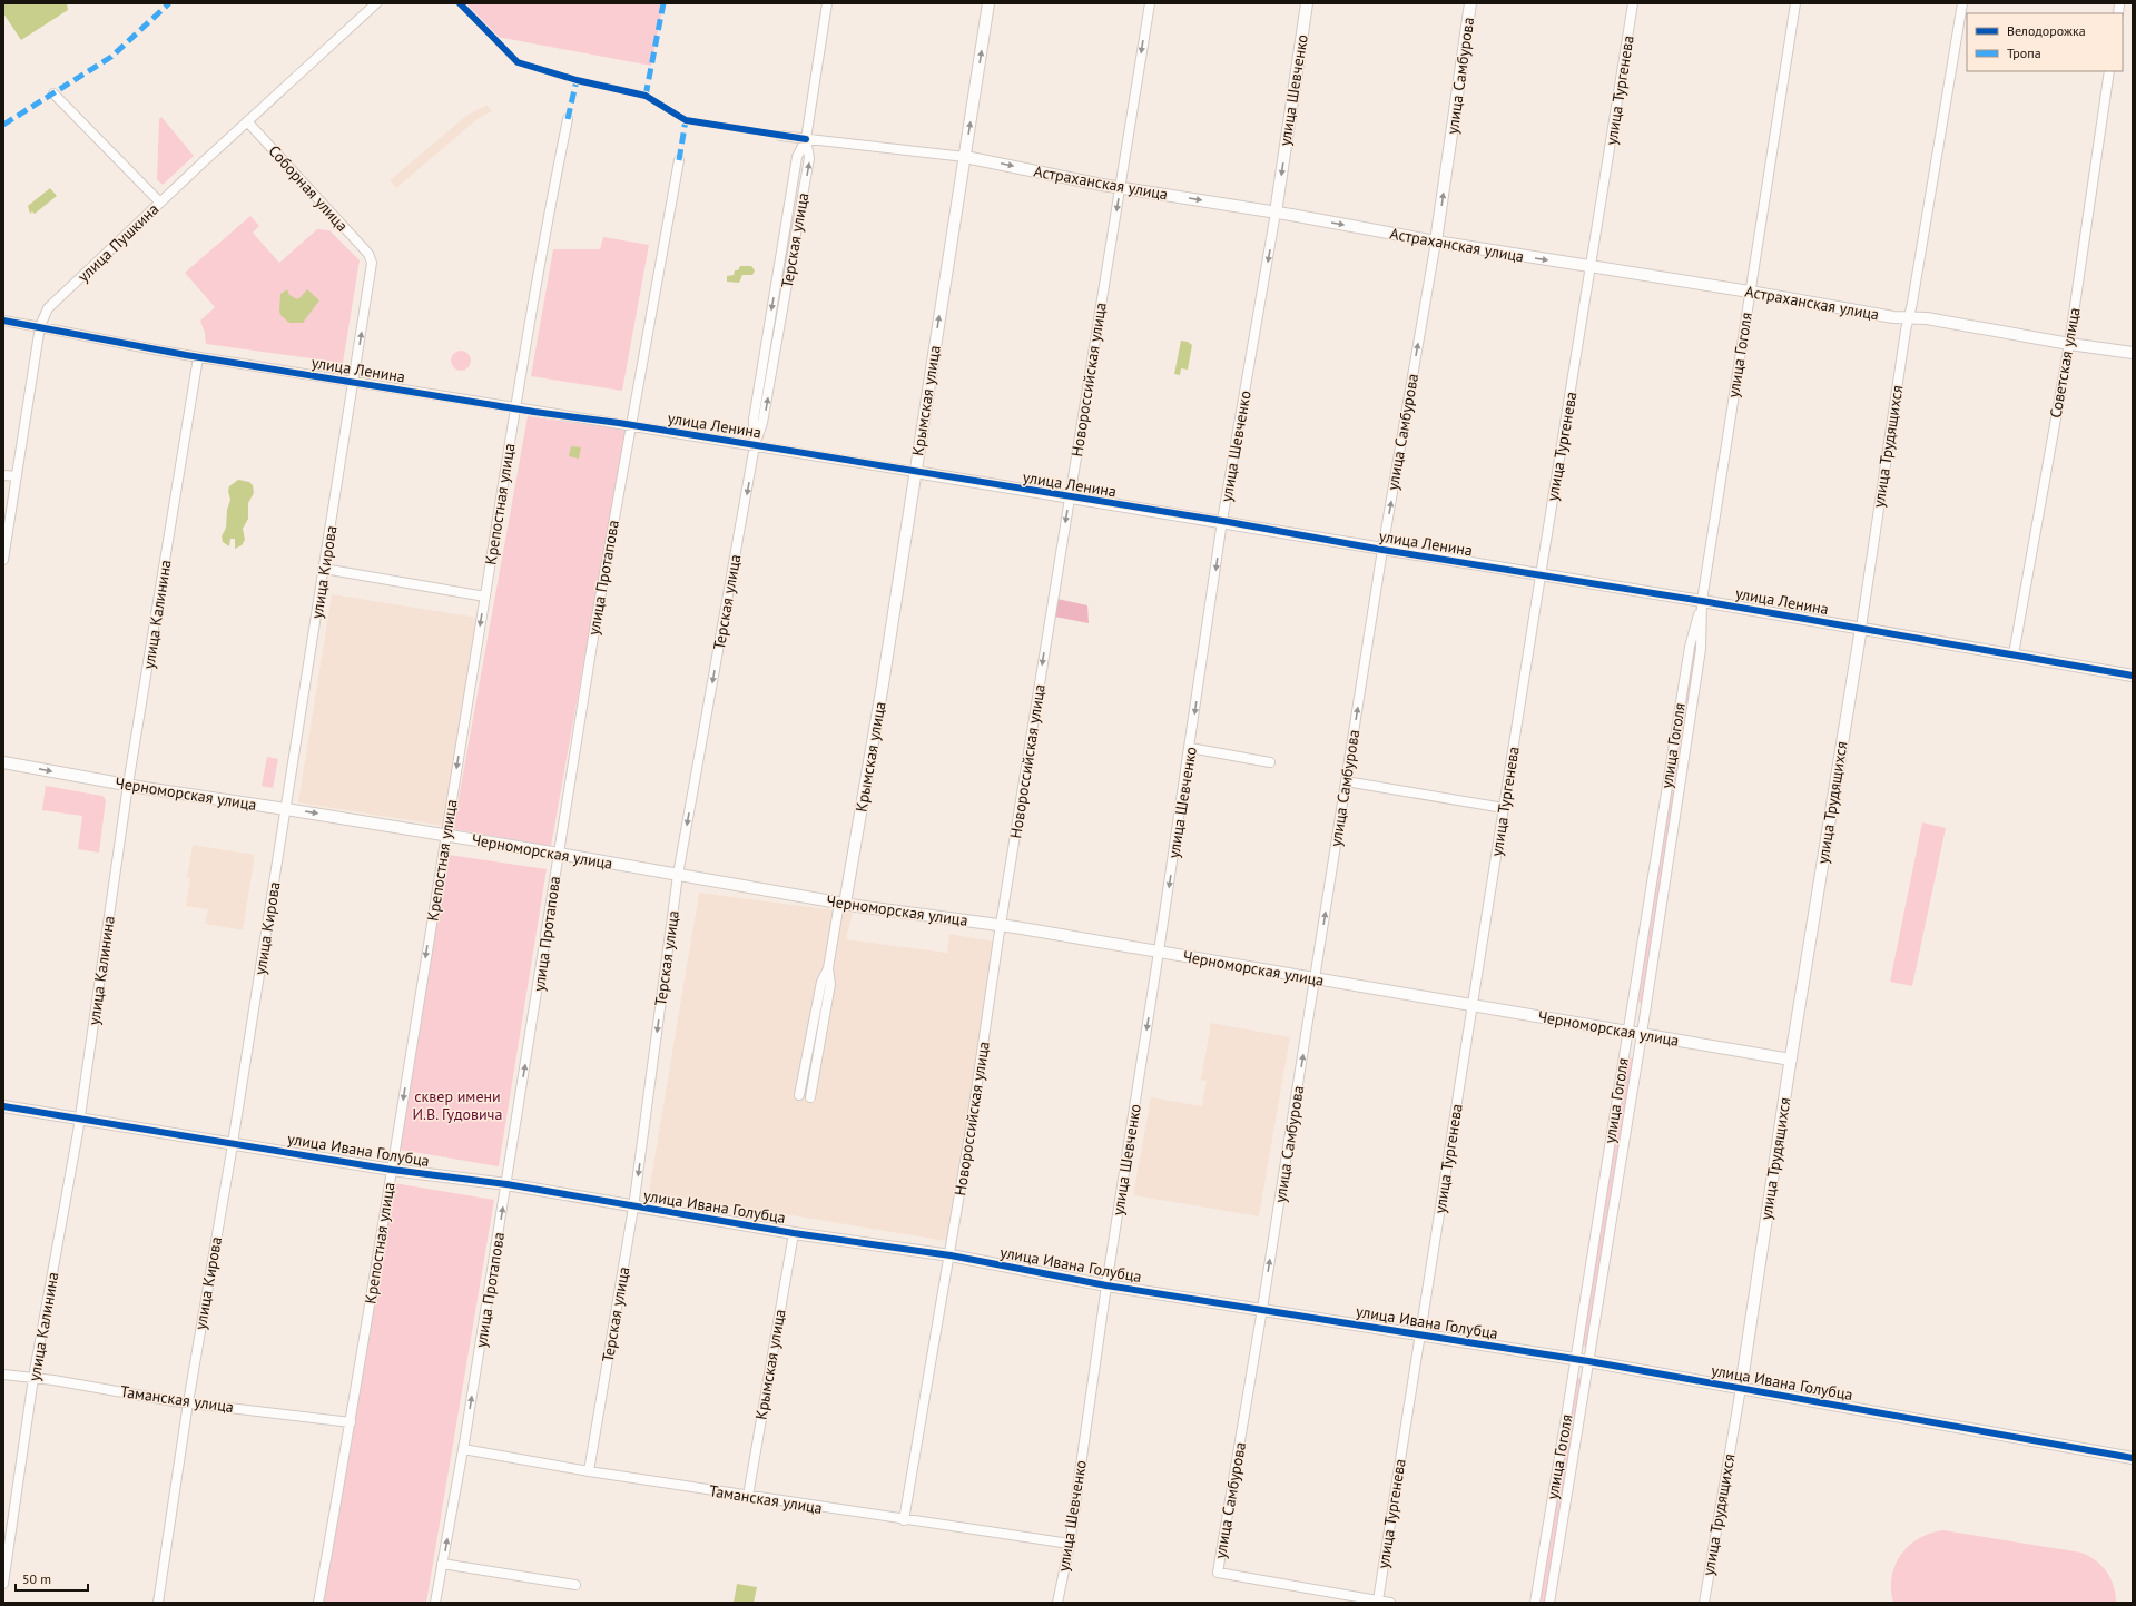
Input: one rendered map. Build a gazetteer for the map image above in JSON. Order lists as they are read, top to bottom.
{
  "streets": {
    "street": [
      "улица Самбурова",
      "улица Шевченко",
      "улица Тургенева",
      "Астраханская улица",
      "Соборная улица",
      "Терская улица",
      "улица Пушкина",
      "улица Гоголя",
      "Советская улица",
      "улица Ленина",
      "Новороссийская улица",
      "Крымская улица",
      "улица Трудящихся",
      "Крепостная улица",
      "улица Кирова",
      "улица Протапова",
      "улица Калинина",
      "Черноморская улица",
      "улица Ивана Голубца",
      "Таманская улица"
    ]
  },
  "crossings": [
    ["улица Самбурова", "улица Тургенева"],
    ["улица Самбурова", "Астраханская улица"],
    ["улица Самбурова", "улица Ленина"],
    ["улица Самбурова", "Черноморская улица"],
    ["улица Самбурова", "улица Ивана Голубца"],
    ["улица Шевченко", "Астраханская улица"],
    ["улица Шевченко", "улица Ленина"],
    ["улица Шевченко", "Черноморская улица"],
    ["улица Шевченко", "улица Ивана Голубца"],
    ["улица Шевченко", "Таманская улица"],
    ["улица Тургенева", "Астраханская улица"],
    ["улица Тургенева", "улица Ленина"],
    ["улица Тургенева", "Черноморская улица"],
    ["улица Тургенева", "улица Ивана Голубца"],
    ["Астраханская улица", "Терская улица"],
    ["Астраханская улица", "улица Гоголя"],
    ["Астраханская улица", "Советская улица"],
    ["Астраханская улица", "Новороссийская улица"],
    ["Астраханская улица", "Крымская улица"],
    ["Астраханская улица", "улица Трудящихся"],
    ["Соборная улица", "улица Пушкина"],
    ["Соборная улица", "улица Кирова"],
    ["Терская улица", "улица Ленина"],
    ["Терская улица", "Черноморская улица"],
    ["Терская улица", "улица Ивана Голубца"],
    ["Терская улица", "Таманская улица"],
    ["улица Пушкина", "улица Ленина"],
    ["улица Гоголя", "улица Ленина"],
    ["улица Гоголя", "Черноморская улица"],
    ["улица Гоголя", "улица Ивана Голубца"],
    ["Советская улица", "улица Ленина"],
    ["улица Ленина", "Новороссийская улица"],
    ["улица Ленина", "Крымская улица"],
    ["улица Ленина", "улица Трудящихся"],
    ["улица Ленина", "Крепостная улица"],
    ["улица Ленина", "улица Кирова"],
    ["улица Ленина", "улица Протапова"],
    ["улица Ленина", "улица Калинина"],
    ["Новороссийская улица", "Черноморская улица"],
    ["Новороссийская улица", "улица Ивана Голубца"],
    ["Новороссийская улица", "Таманская улица"],
    ["Крымская улица", "Черноморская улица"],
    ["Крымская улица", "улица Ивана Голубца"],
    ["Крымская улица", "Таманская улица"],
    ["улица Трудящихся", "Черноморская улица"],
    ["улица Трудящихся", "улица Ивана Голубца"],
    ["Крепостная улица", "Черноморская улица"],
    ["Крепостная улица", "улица Ивана Голубца"],
    ["Крепостная улица", "Таманская улица"],
    ["улица Кирова", "Черноморская улица"],
    ["улица Кирова", "улица Ивана Голубца"],
    ["улица Кирова", "Таманская улица"],
    ["улица Протапова", "Черноморская улица"],
    ["улица Протапова", "улица Ивана Голубца"],
    ["улица Протапова", "Таманская улица"],
    ["улица Калинина", "Черноморская улица"],
    ["улица Калинина", "улица Ивана Голубца"],
    ["улица Калинина", "Таманская улица"]
  ],
  "one_way": [
    "улица Самбурова",
    "улица Шевченко",
    "Астраханская улица",
    "Терская улица",
    "Новороссийская улица",
    "Крепостная улица",
    "улица Протапова"
  ],
  "parks": ["сквер имени И.В. Гудовича"],
  "legend": ["Велодорожка", "Тропа"],
  "scale_bar": "50 m"
}
